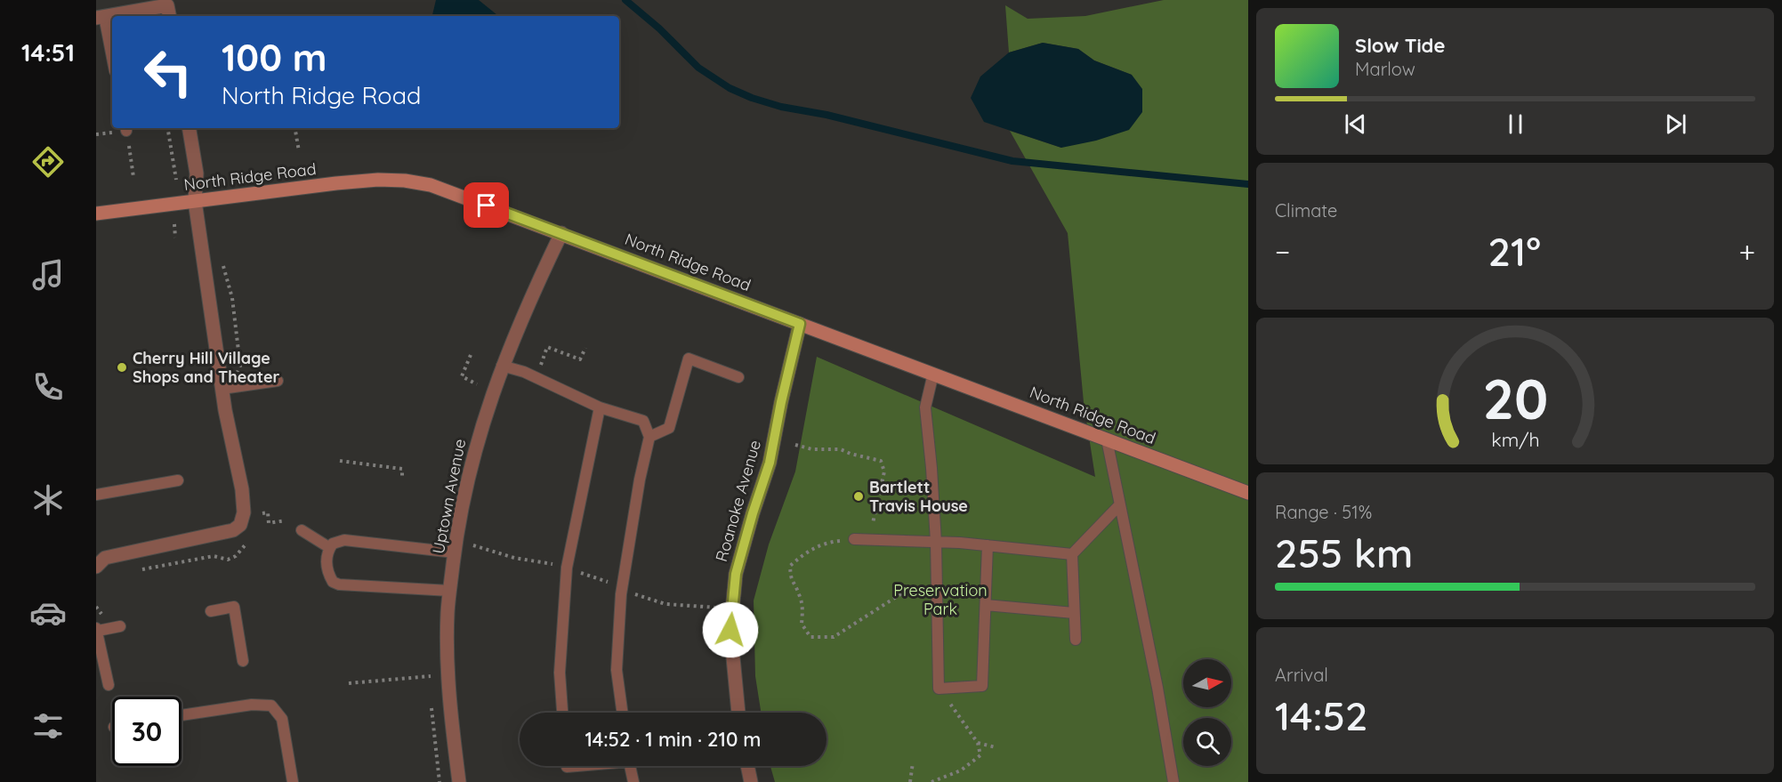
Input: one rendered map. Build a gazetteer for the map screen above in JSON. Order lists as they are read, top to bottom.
{
  "streets": {
    "street": ["North Ridge Road", "Uptown Avenue", "Roanoke Avenue"]
  },
  "crossings": [
    ["North Ridge Road", "Uptown Avenue"],
    ["North Ridge Road", "Roanoke Avenue"]
  ],
  "parks": ["Preservation Park"],
  "places": ["Cherry Hill Village Shops and Theater", "Bartlett Travis House"],
  "north": "right",
  "page": {
    "tabs": "14:51",
    "turn": ["100 m", "North Ridge Road"],
    "song": ["Slow Tide", "Marlow"],
    "tile": [
      "Climate",
      ["Range · 51%", "255 km"],
      ["Arrival", "14:52"]
    ],
    "heat": ["−", "21°", "+"],
    "limit": "30",
    "trip": "14:52 · 1 min · 210 m",
    "gauge": ["20", "km/h"]
  }
}
